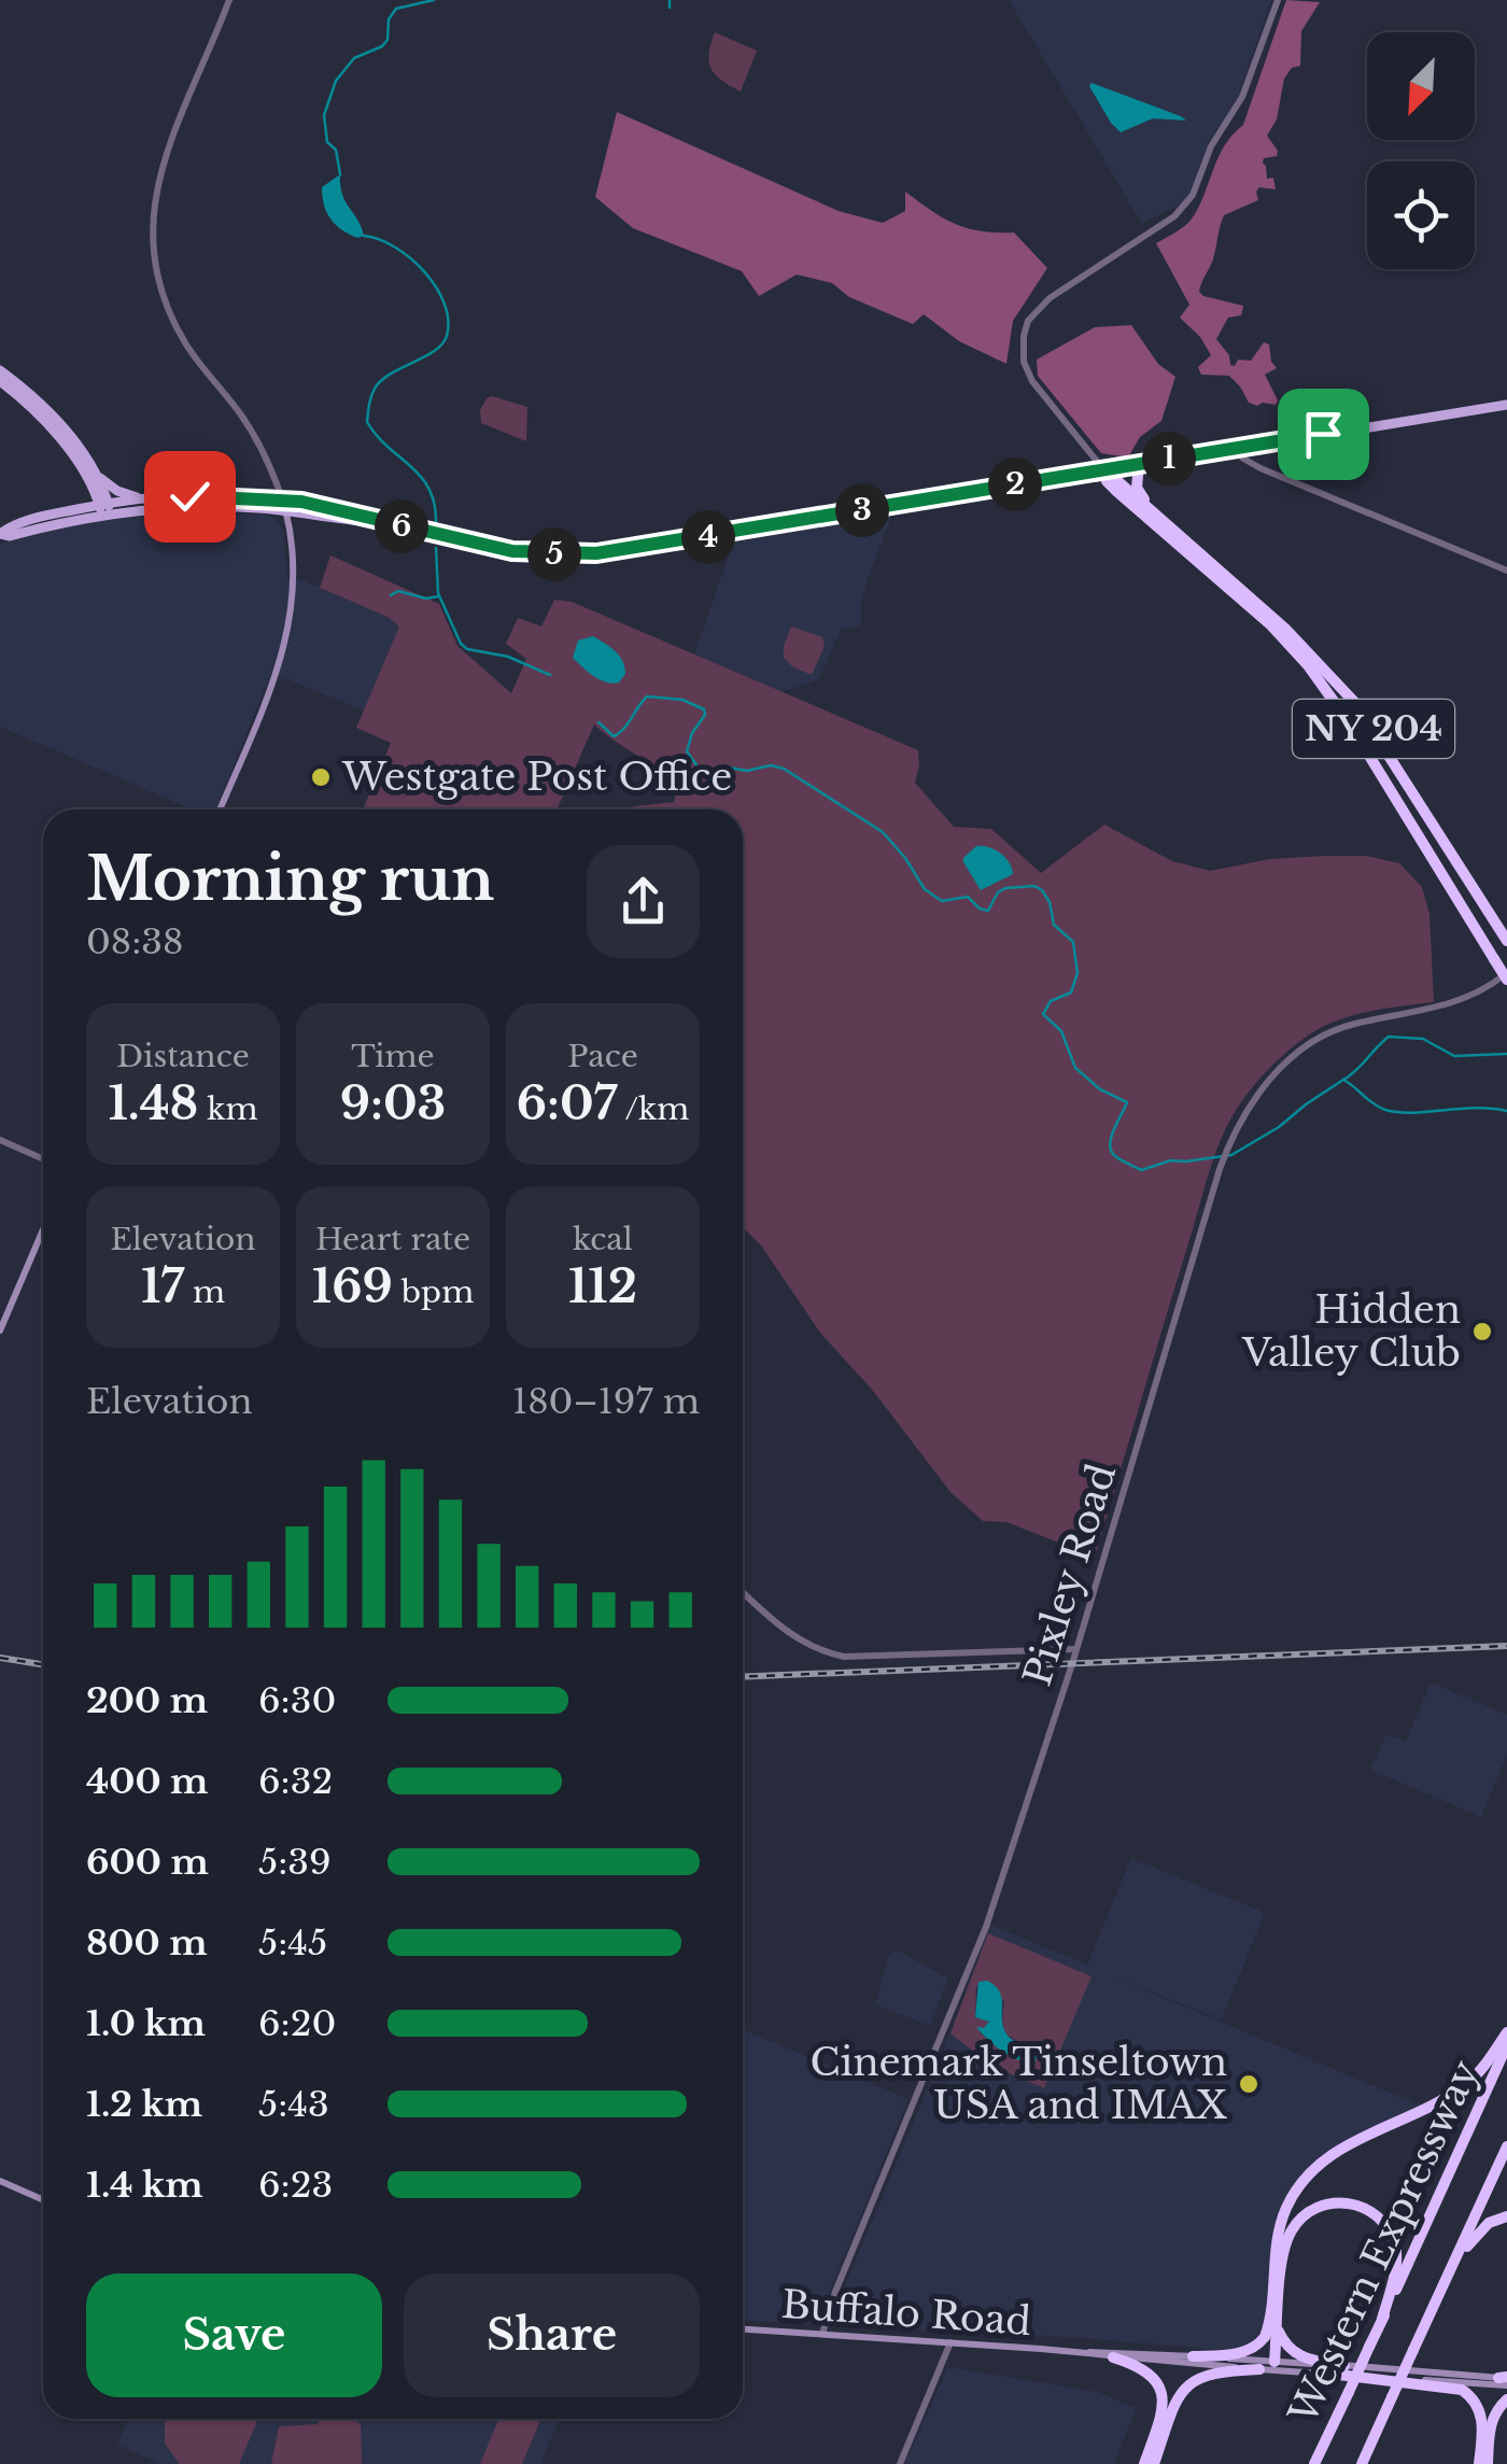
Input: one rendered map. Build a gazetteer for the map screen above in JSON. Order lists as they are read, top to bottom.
{
  "streets": {
    "highway": ["NY 204", "Western Expressway"],
    "main road": ["Buffalo Road"],
    "street": ["Pixley Road"]
  },
  "crossings": [
    ["NY 204", "Pixley Road"],
    ["Pixley Road", "Buffalo Road"]
  ],
  "places": ["Westgate Post Office", "Hidden Valley Club", "Cinemark Tinseltown USA and IMAX"],
  "north": "bottom left",
  "page": {
    "pins": [
      "1",
      "2",
      "3",
      "6",
      "4",
      "5"
    ],
    "heading": ["Morning run", "08:38"],
    "stats": [
      ["Distance", "1.48 km"],
      ["Time", "9:03"],
      ["Pace", "6:07 /km"],
      ["Elevation", "17 m"],
      ["Heart rate", "169 bpm"],
      ["kcal", "112"]
    ],
    "chart": ["Elevation", "180–197 m"],
    "list": [
      {
        "name": "200 m",
        "note": "6:30"
      },
      {
        "name": "400 m",
        "note": "6:32"
      },
      {
        "name": "600 m",
        "note": "5:39"
      },
      {
        "name": "800 m",
        "note": "5:45"
      },
      {
        "name": "1.0 km",
        "note": "6:20"
      },
      {
        "name": "1.2 km",
        "note": "5:43"
      },
      {
        "name": "1.4 km",
        "note": "6:23"
      }
    ],
    "buttons": ["Save", "Share"]
  }
}
